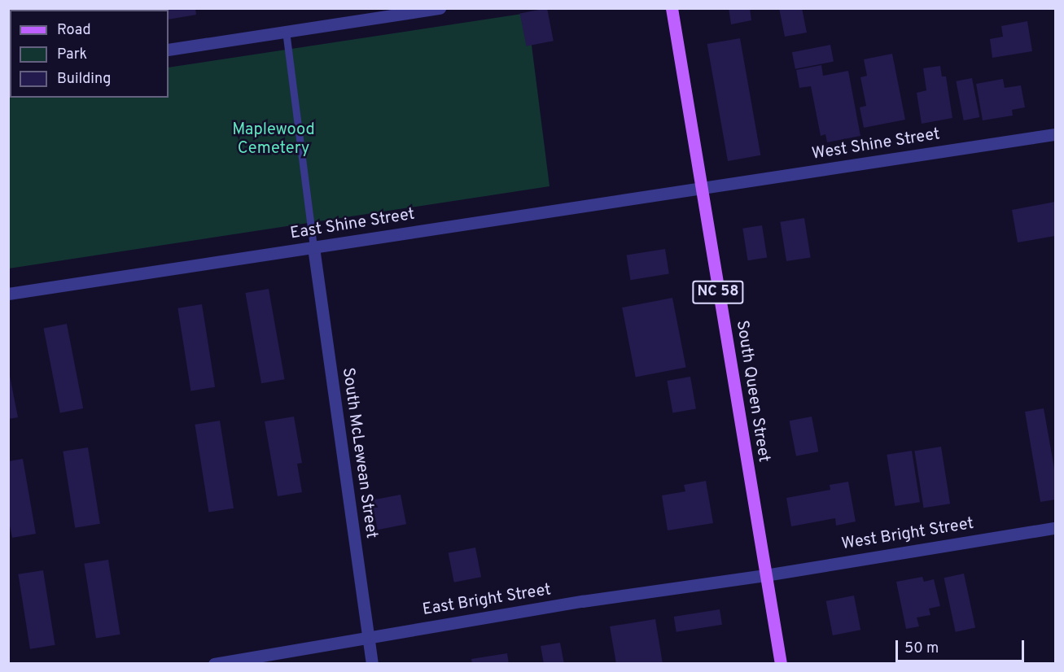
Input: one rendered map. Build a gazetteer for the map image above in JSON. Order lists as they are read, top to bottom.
{
  "streets": {
    "main road": ["NC 58", "South Queen Street"],
    "street": [
      "West Shine Street",
      "East Shine Street",
      "South McLewean Street",
      "West Bright Street",
      "East Bright Street"
    ]
  },
  "crossings": [
    ["West Shine Street", "East Shine Street"],
    ["West Shine Street", "South Queen Street"],
    ["East Shine Street", "South Queen Street"],
    ["East Shine Street", "South McLewean Street"],
    ["South Queen Street", "West Bright Street"],
    ["South Queen Street", "East Bright Street"],
    ["South McLewean Street", "East Bright Street"],
    ["West Bright Street", "East Bright Street"]
  ],
  "parks": ["Maplewood Cemetery"],
  "legend": ["Road", "Park", "Building"],
  "scale_bar": "50 m"
}
